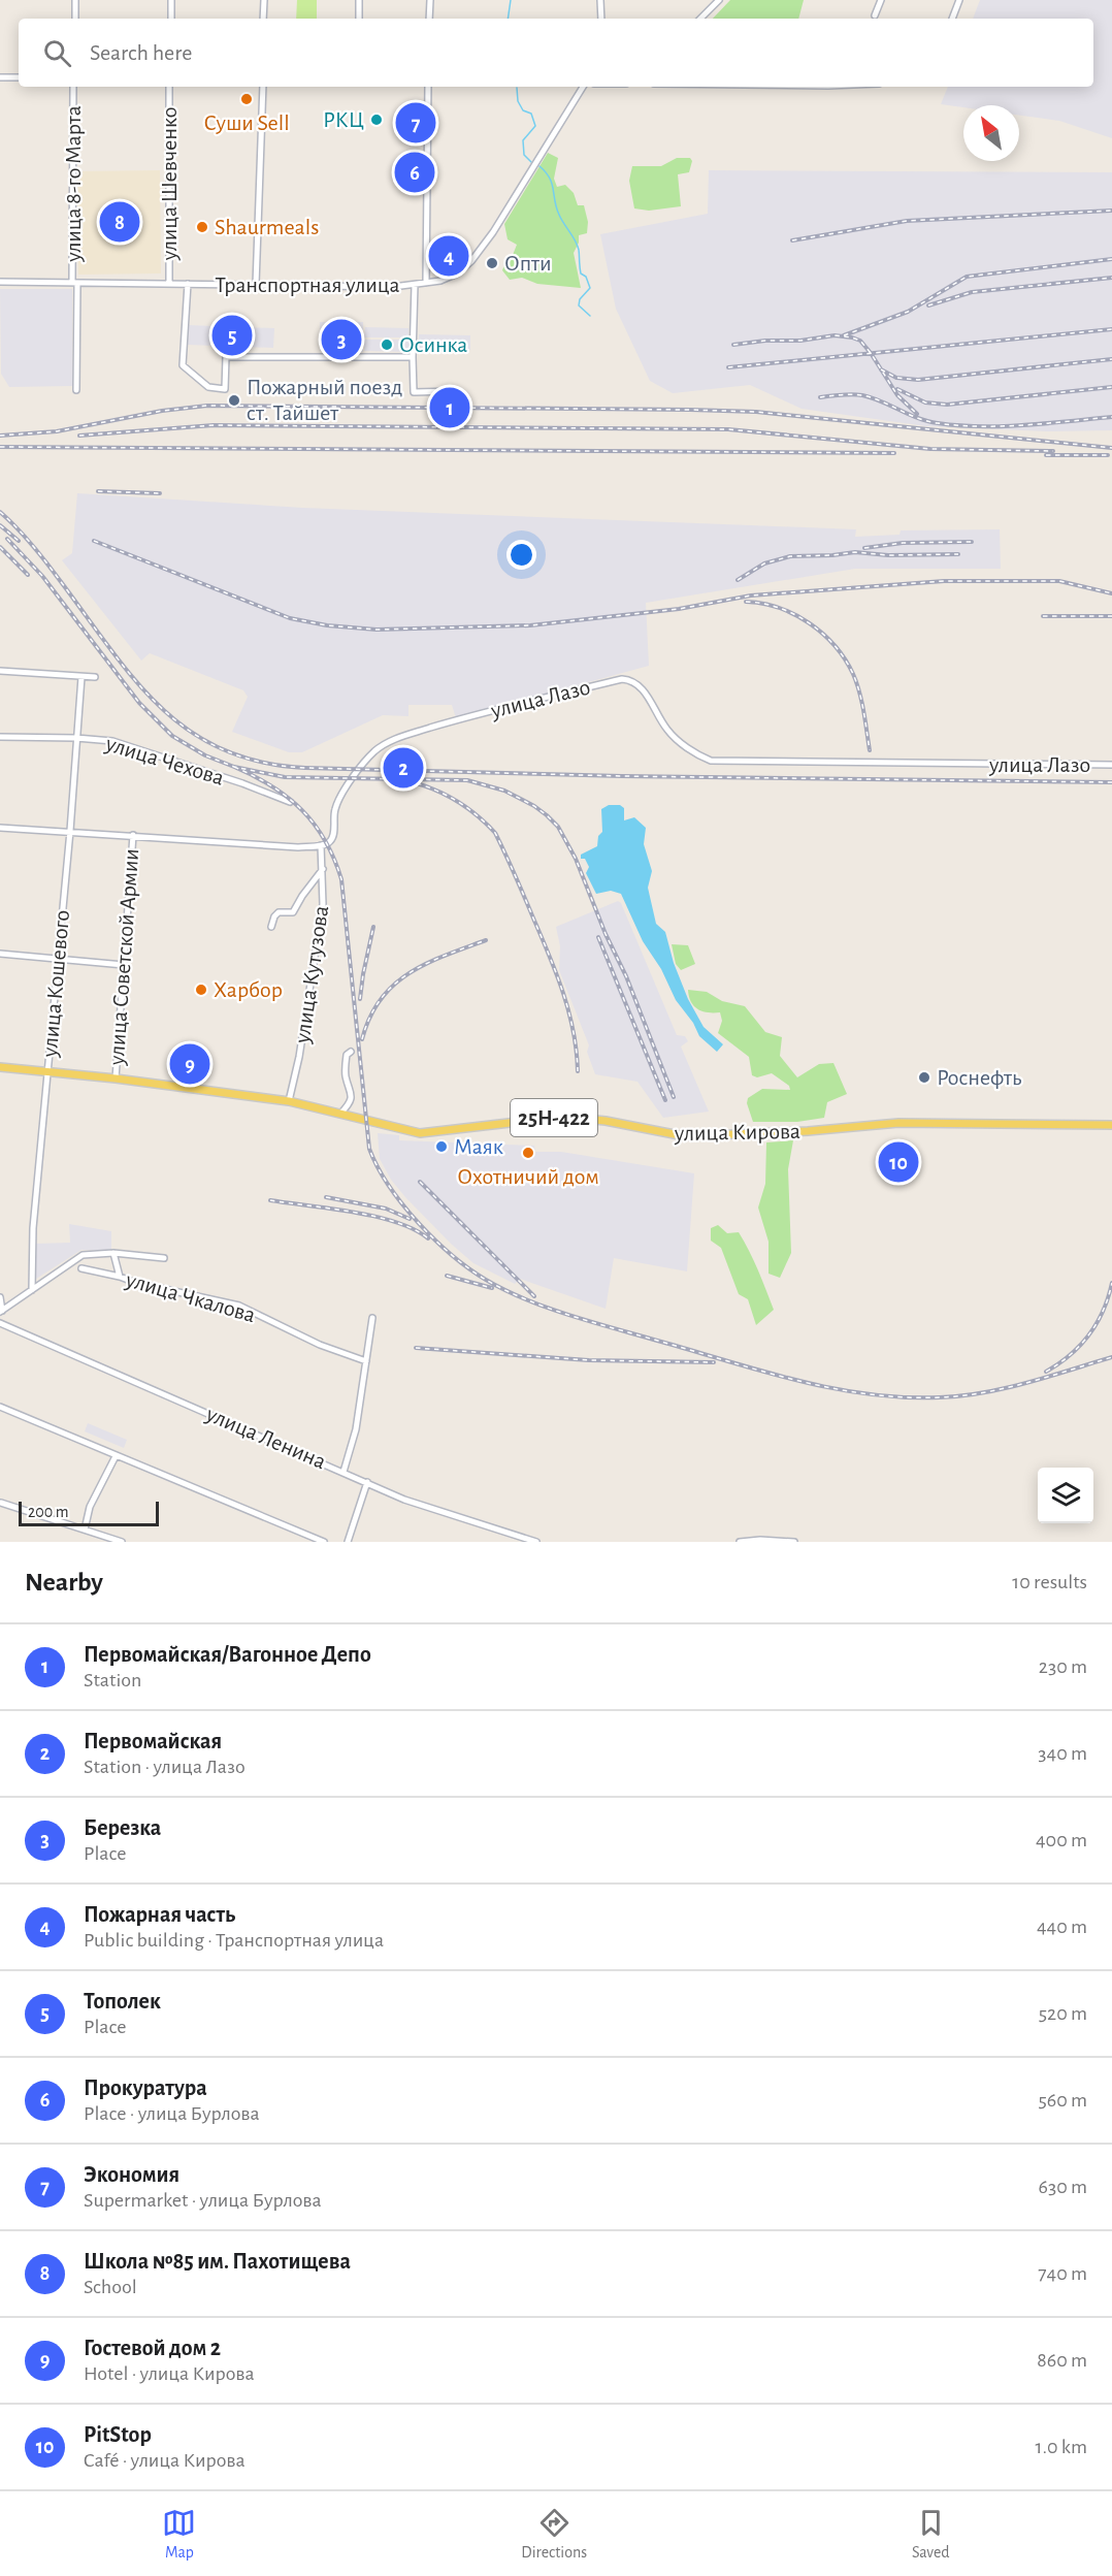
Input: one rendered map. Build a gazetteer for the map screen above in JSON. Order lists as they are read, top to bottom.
{
  "streets": {
    "main road": ["25Н-422", "улица Кирова"],
    "street": [
      "улица 8-го Марта",
      "улица Шевченко",
      "Транспортная улица",
      "улица Лазо",
      "улица Чехова",
      "улица Советской Армии",
      "улица Кутузова",
      "улица Кошевого",
      "улица Чкалова",
      "улица Ленина"
    ]
  },
  "crossings": [
    ["улица 8-го Марта", "Транспортная улица"],
    ["улица Шевченко", "Транспортная улица"],
    ["улица Лазо", "улица Кутузова"],
    ["улица Чехова", "улица Кошевого"],
    ["улица Советской Армии", "улица Кирова"],
    ["улица Кутузова", "улица Кирова"],
    ["улица Кошевого", "улица Кирова"]
  ],
  "places": [
    "Суши Sell",
    "РКЦ",
    "Shaurmeals",
    "Опти",
    "Осинка",
    "Пожарный поезд ст. Тайшет",
    "Харбор",
    "Роснефть",
    "Маяк",
    "Охотничий дом"
  ],
  "scale_bar": "200 m",
  "north": "top left",
  "page": {
    "search": "Search here",
    "pins": [
      "7",
      "6",
      "8",
      "4",
      "5",
      "3",
      "1",
      "2",
      "9",
      "10"
    ],
    "scale": "200 m",
    "heading": ["Nearby", "10 results"],
    "list": [
      {
        "mark": "1",
        "name": "Первомайская/Вагонное Депо",
        "note": "Station",
        "value": "230 m"
      },
      {
        "mark": "2",
        "name": "Первомайская",
        "note": "Station · улица Лазо",
        "value": "340 m"
      },
      {
        "mark": "3",
        "name": "Березка",
        "note": "Place",
        "value": "400 m"
      },
      {
        "mark": "4",
        "name": "Пожарная часть",
        "note": "Public building · Транспортная улица",
        "value": "440 m"
      },
      {
        "mark": "5",
        "name": "Тополек",
        "note": "Place",
        "value": "520 m"
      },
      {
        "mark": "6",
        "name": "Прокуратура",
        "note": "Place · улица Бурлова",
        "value": "560 m"
      },
      {
        "mark": "7",
        "name": "Экономия",
        "note": "Supermarket · улица Бурлова",
        "value": "630 m"
      },
      {
        "mark": "8",
        "name": "Школа №85 им. Пахотищева",
        "note": "School",
        "value": "740 m"
      },
      {
        "mark": "9",
        "name": "Гостевой дом 2",
        "note": "Hotel · улица Кирова",
        "value": "860 m"
      },
      {
        "mark": "10",
        "name": "PitStop",
        "note": "Café · улица Кирова",
        "value": "1.0 km"
      }
    ],
    "nav": ["Map", "Directions", "Saved"]
  }
}
